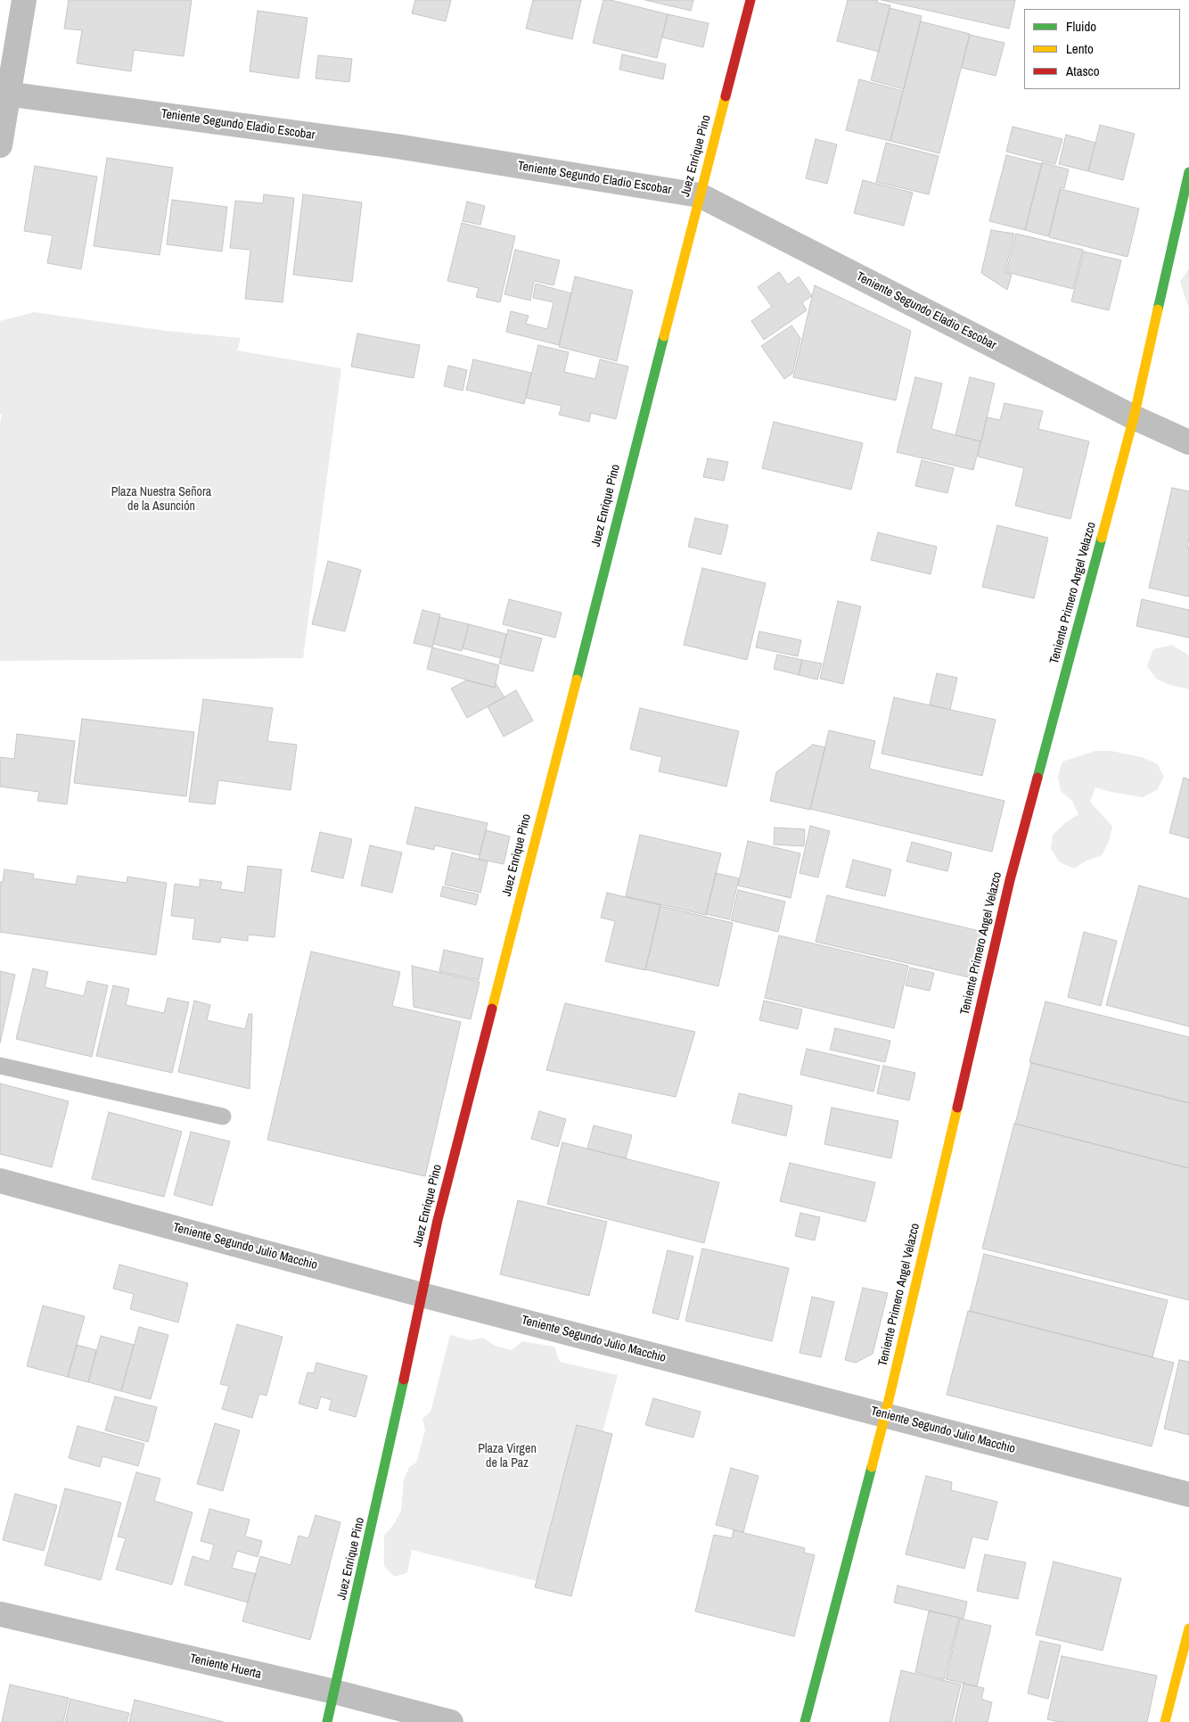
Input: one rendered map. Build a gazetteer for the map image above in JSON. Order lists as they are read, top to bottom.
{
  "streets": {
    "street": [
      "Teniente Segundo Eladio Escobar",
      "Juez Enrique Pino",
      "Teniente Primero Angel Velazco",
      "Teniente Segundo Julio Macchio",
      "Teniente Huerta"
    ]
  },
  "crossings": [
    ["Teniente Segundo Eladio Escobar", "Juez Enrique Pino"],
    ["Teniente Segundo Eladio Escobar", "Teniente Primero Angel Velazco"],
    ["Juez Enrique Pino", "Teniente Segundo Julio Macchio"],
    ["Juez Enrique Pino", "Teniente Huerta"],
    ["Teniente Primero Angel Velazco", "Teniente Segundo Julio Macchio"]
  ],
  "parks": ["Plaza Nuestra Señora de la Asunción", "Plaza Virgen de la Paz"],
  "legend": ["Fluido", "Lento", "Atasco"]
}
